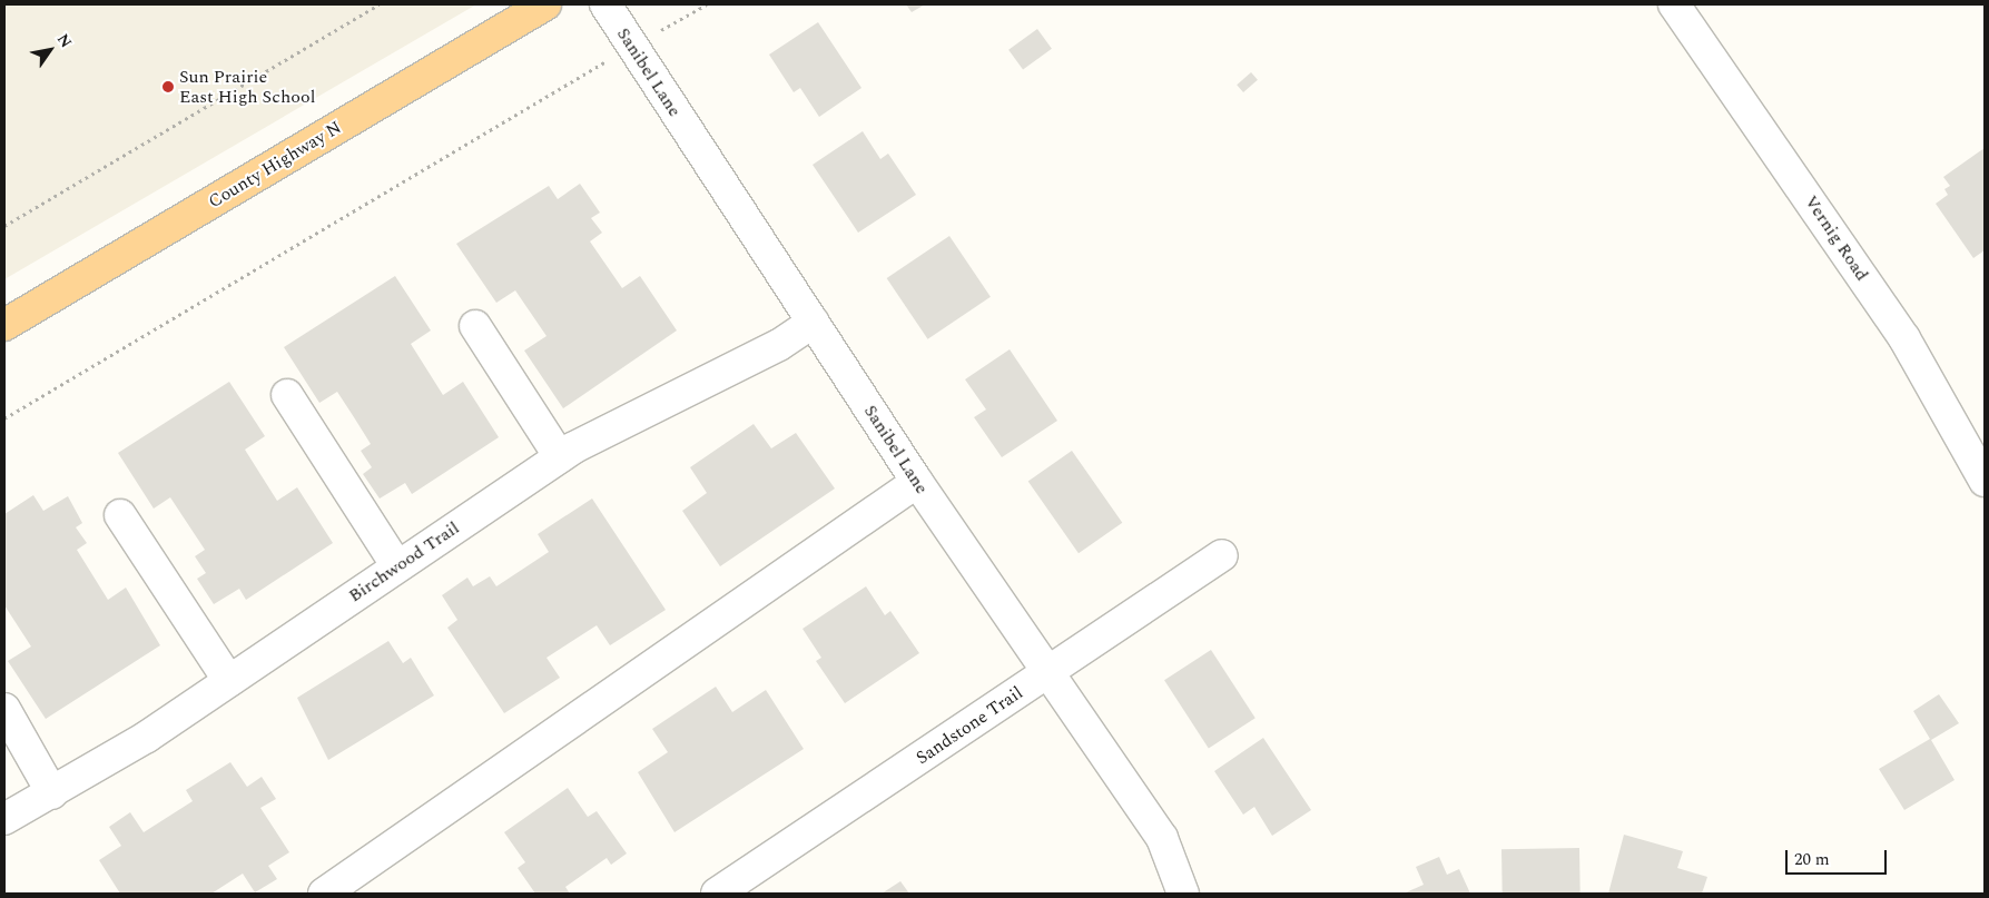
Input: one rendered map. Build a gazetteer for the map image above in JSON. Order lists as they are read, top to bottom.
{
  "streets": {
    "main road": ["County Highway N"],
    "street": [
      "Sanibel Lane",
      "Vernig Road",
      "Birchwood Trail",
      "Sandstone Trail"
    ]
  },
  "crossings": [
    ["Sanibel Lane", "Birchwood Trail"],
    ["Sanibel Lane", "Sandstone Trail"]
  ],
  "places": ["Sun Prairie East High School"],
  "scale_bar": "20 m",
  "north": "top right"
}
